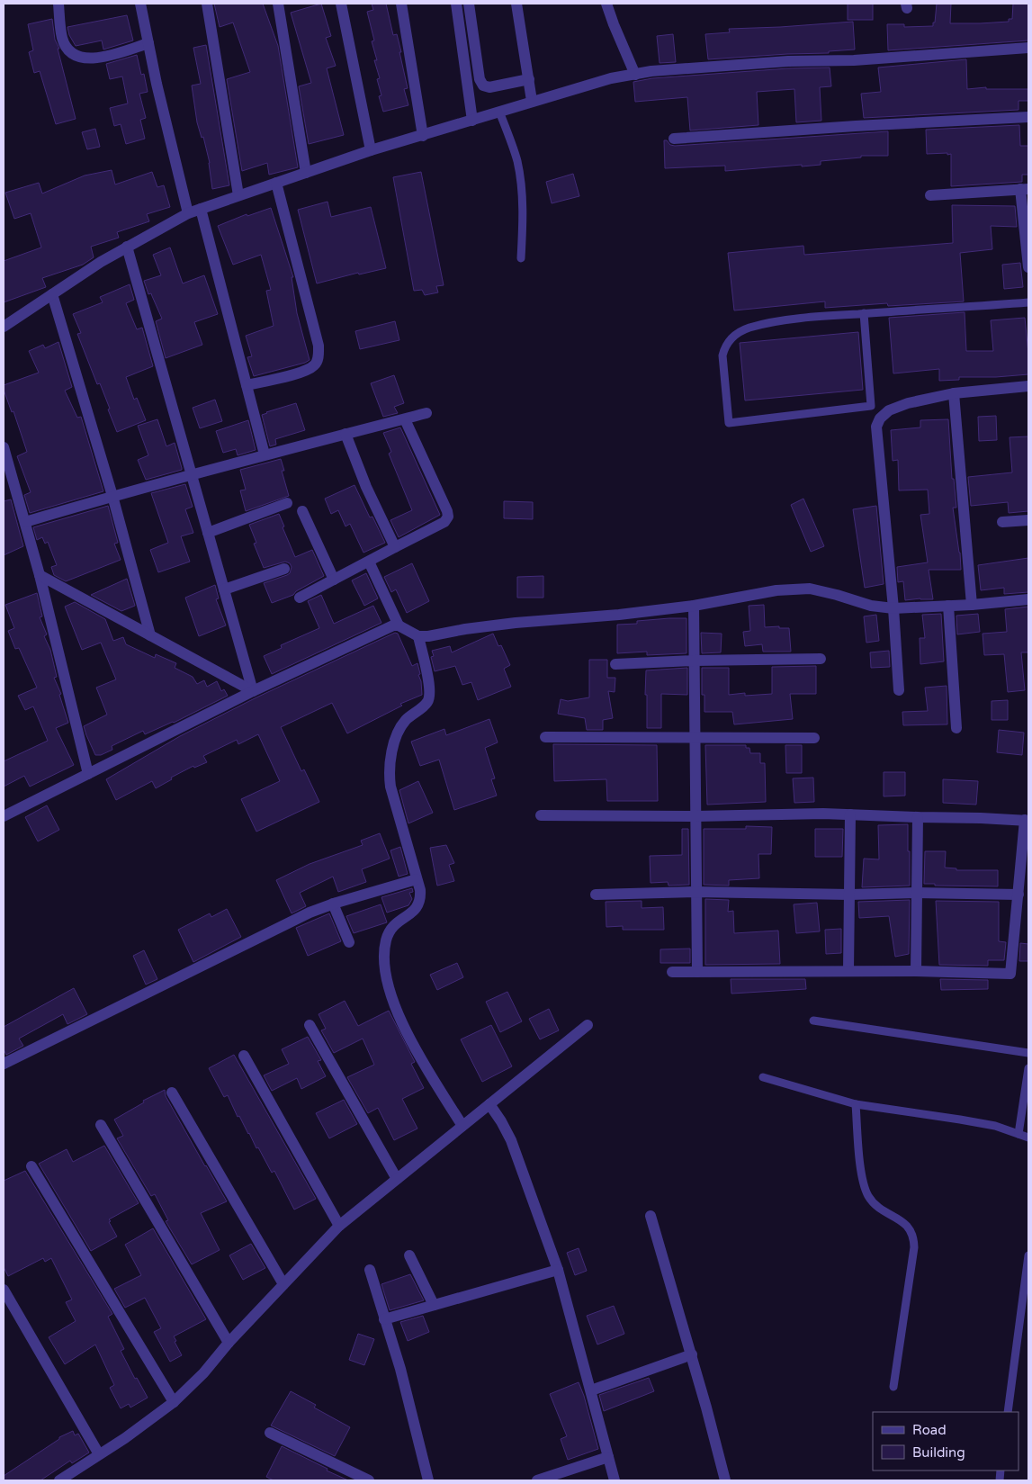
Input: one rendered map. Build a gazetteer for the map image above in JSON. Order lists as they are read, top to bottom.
{
  "legend": ["Road", "Building"]
}
